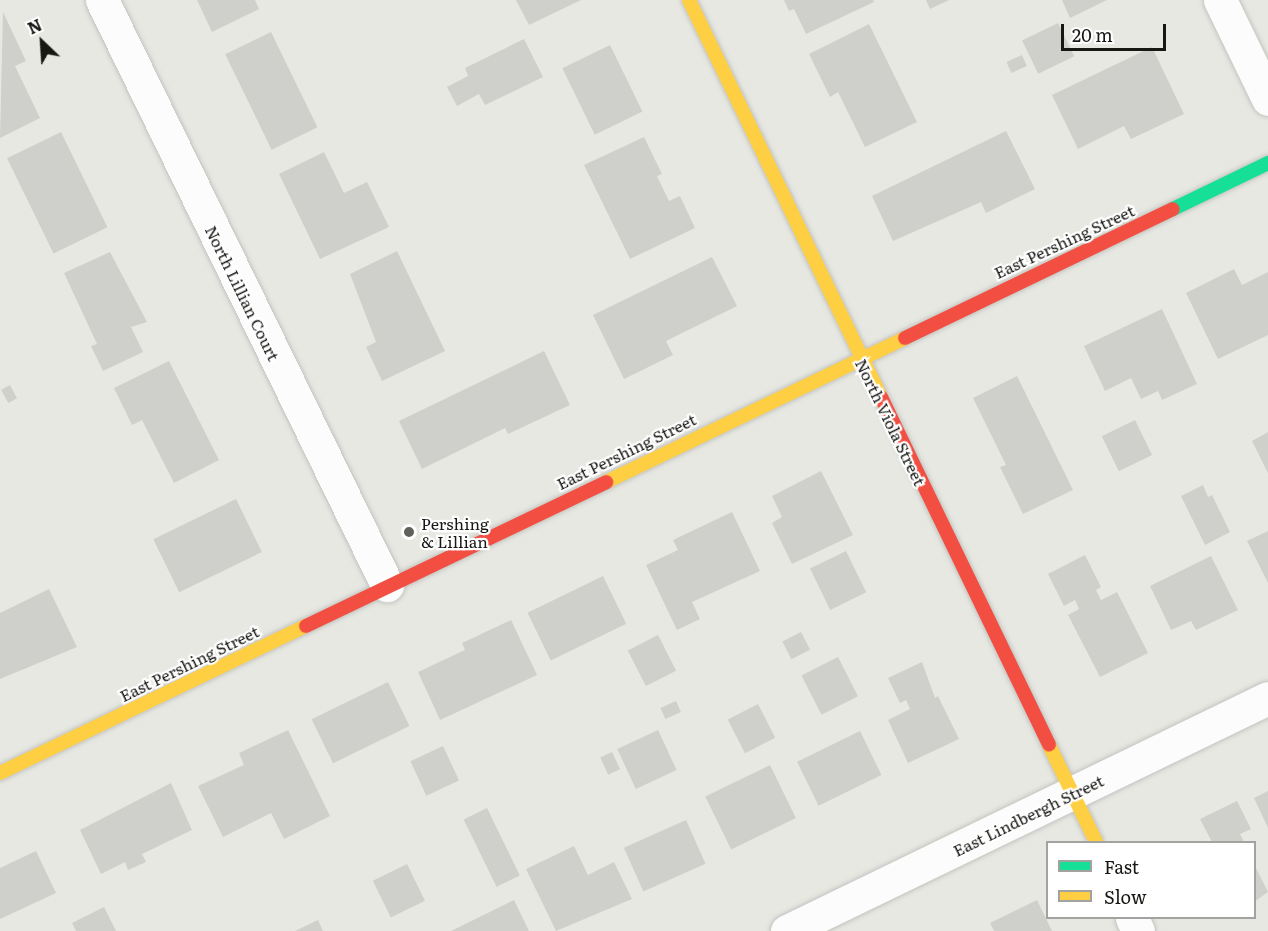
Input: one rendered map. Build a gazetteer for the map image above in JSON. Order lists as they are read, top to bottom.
{
  "streets": {
    "street": [
      "East Pershing Street",
      "North Lillian Court",
      "North Viola Street",
      "East Lindbergh Street"
    ]
  },
  "crossings": [
    ["East Pershing Street", "North Lillian Court"],
    ["East Pershing Street", "North Viola Street"],
    ["North Viola Street", "East Lindbergh Street"]
  ],
  "places": ["Pershing & Lillian"],
  "legend": ["Fast", "Slow"],
  "scale_bar": "20 m",
  "north": "top left"
}
